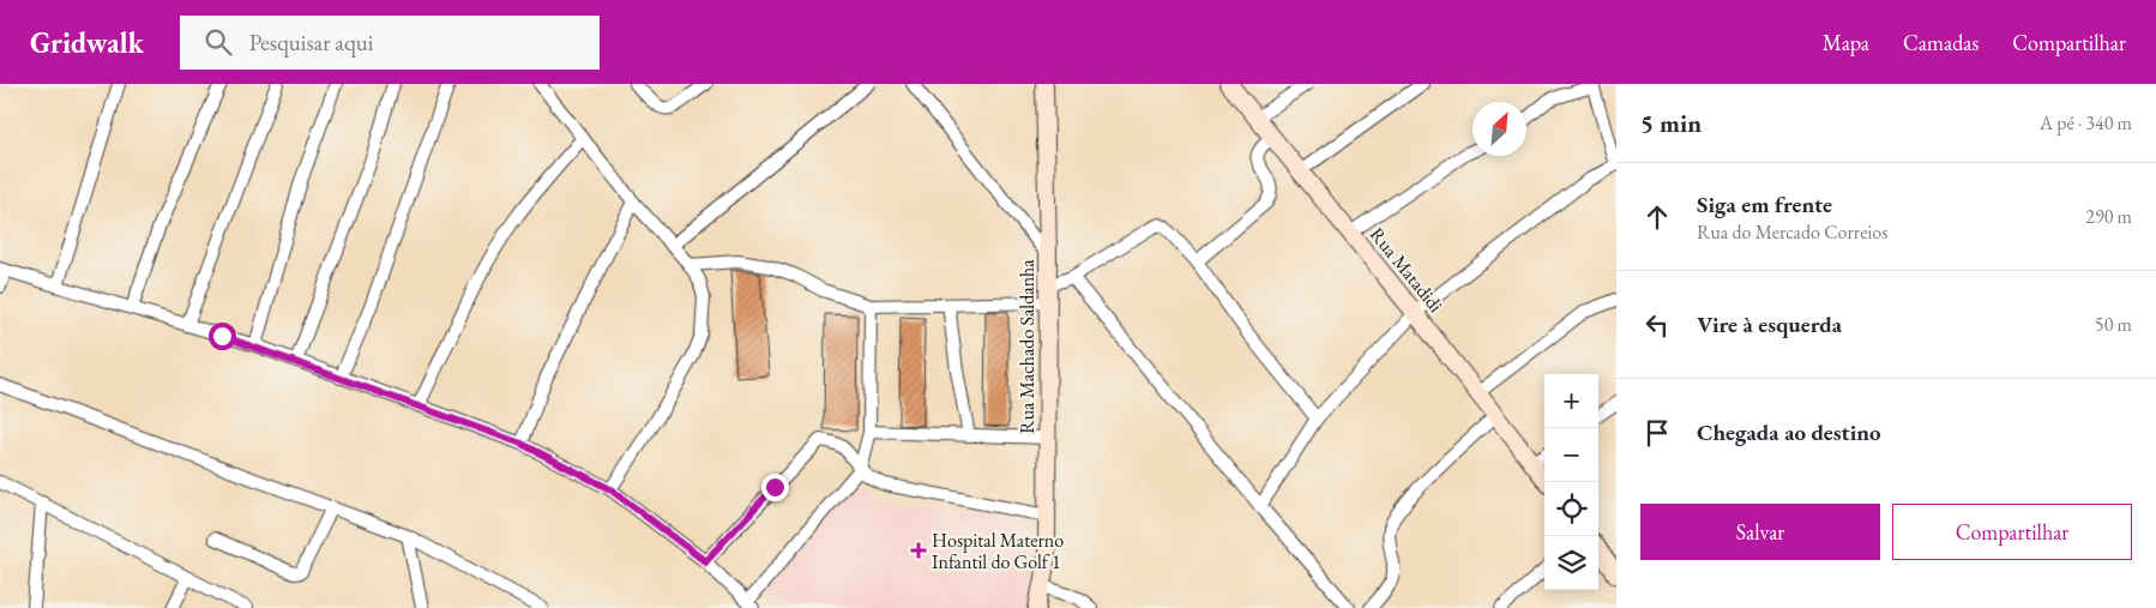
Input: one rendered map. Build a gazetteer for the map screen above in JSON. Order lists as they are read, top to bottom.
{
  "streets": {
    "street": ["Rua Matadidi", "Rua Machado Saldanha"]
  },
  "places": {
    "health": ["Hospital Materno Infantil do Golf 1"]
  },
  "north": "top right",
  "page": {
    "header": "Gridwalk",
    "search": "Pesquisar aqui",
    "nav": ["Mapa", "Camadas", "Compartilhar"],
    "heading": ["5 min", "A pé · 340 m"],
    "list": [
      ["Siga em frente", "Rua do Mercado Correios", "290 m"],
      ["Vire à esquerda", "50 m"],
      "Chegada ao destino"
    ],
    "map_buttons": ["+", "−"],
    "buttons": ["Salvar", "Compartilhar"]
  }
}
